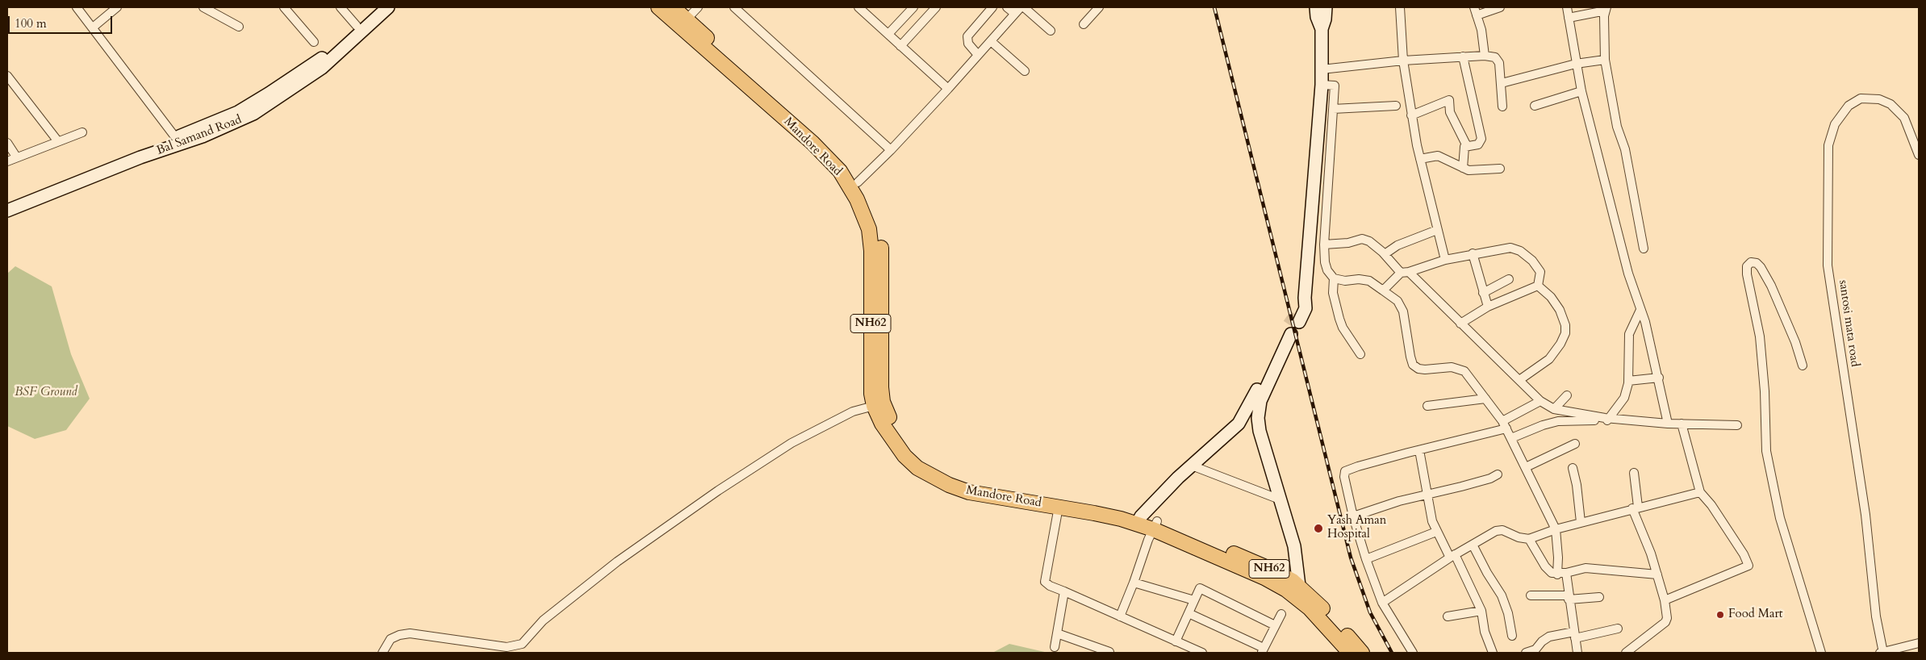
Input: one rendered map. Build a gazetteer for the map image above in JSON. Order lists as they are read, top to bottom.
{
  "streets": {
    "highway": ["Mandore Road", "NH62"],
    "main road": ["Bal Samand Road"],
    "street": ["santosi mata road"]
  },
  "parks": ["BSF Ground"],
  "places": ["Yash Aman Hospital", "Food Mart"],
  "scale_bar": "100 m"
}
